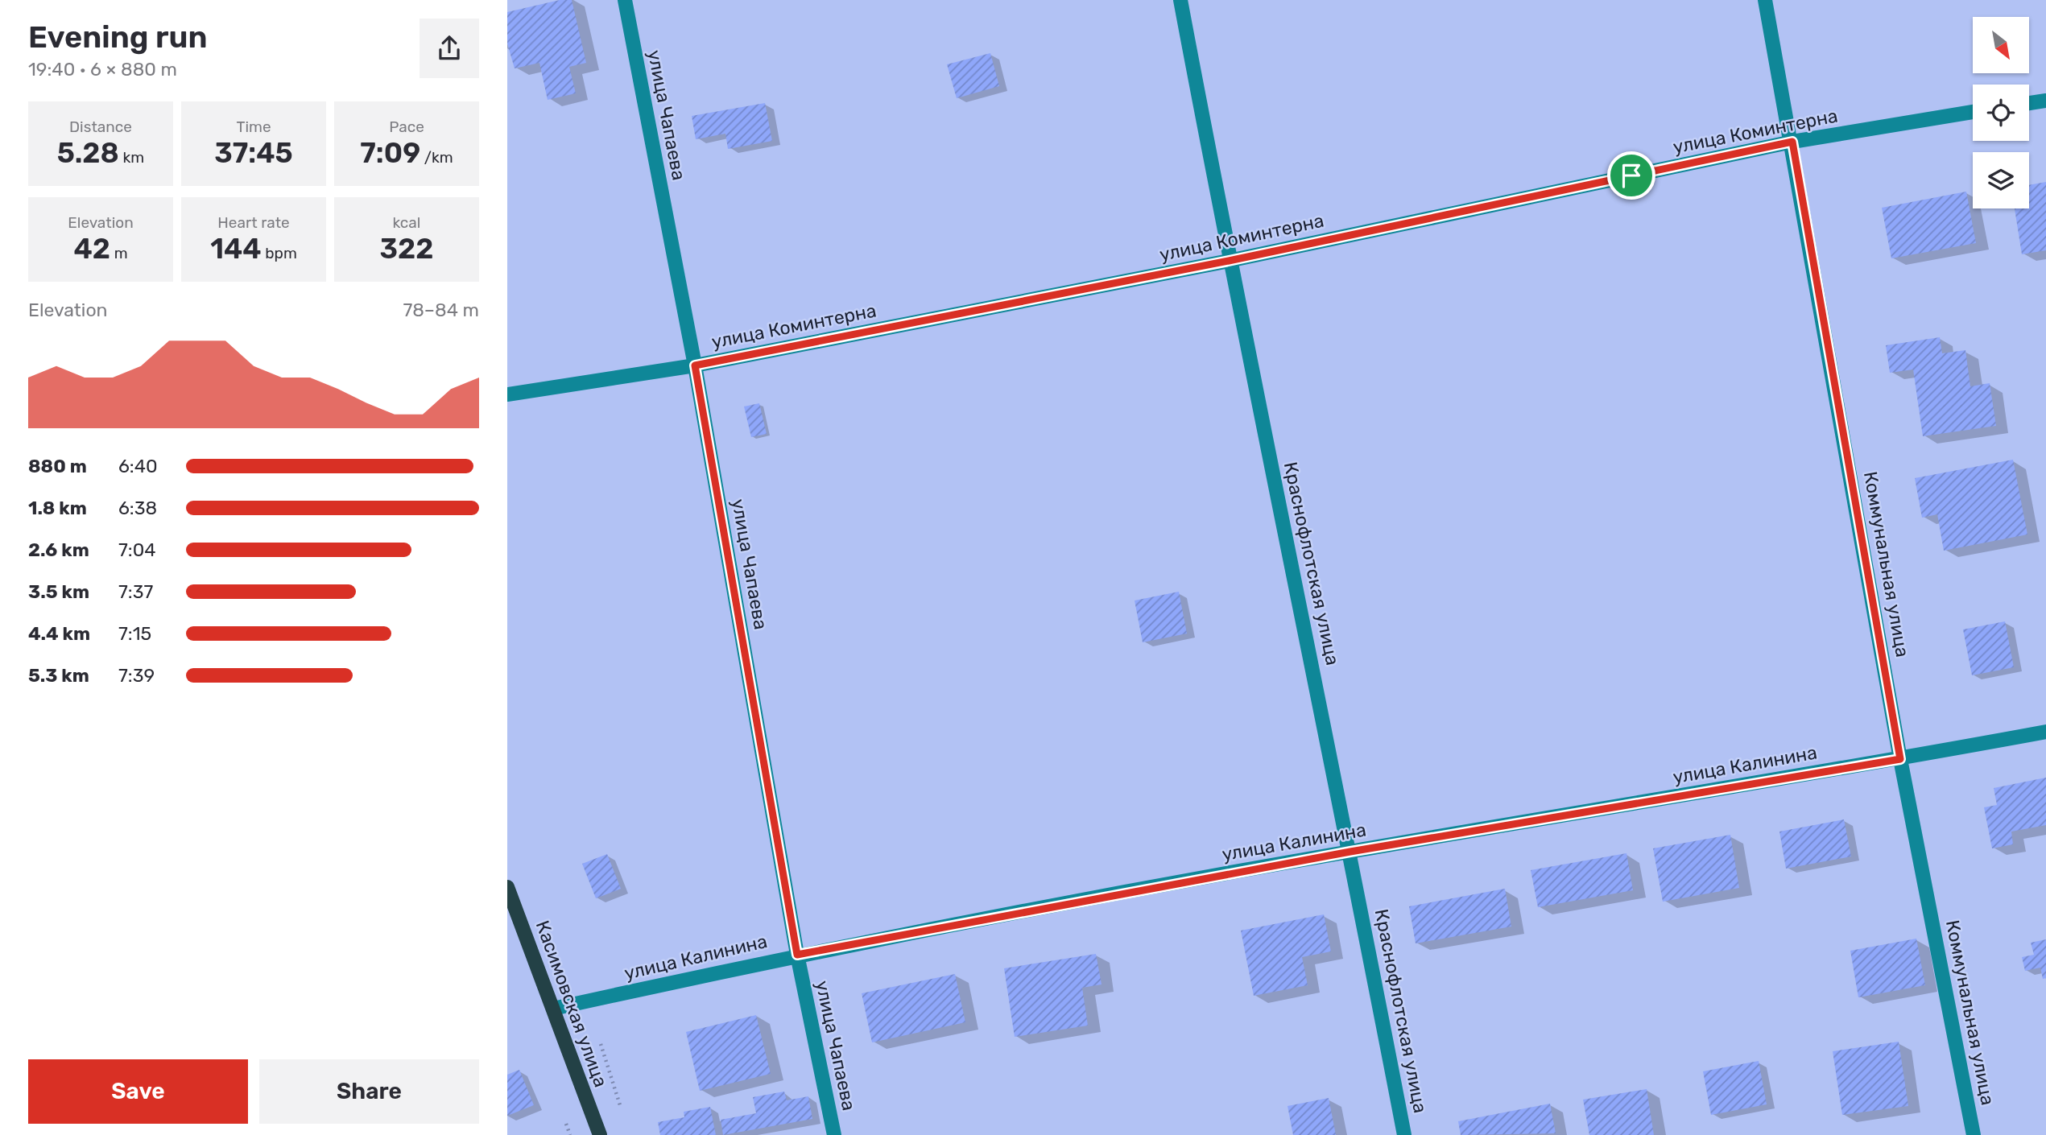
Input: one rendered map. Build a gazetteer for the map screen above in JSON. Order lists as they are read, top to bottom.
{
  "streets": {
    "main road": ["Касимовская улица"],
    "street": [
      "улица Чапаева",
      "улица Коминтерна",
      "Краснофлотская улица",
      "Коммунальная улица",
      "улица Калинина"
    ]
  },
  "crossings": [
    ["улица Чапаева", "улица Коминтерна"],
    ["улица Чапаева", "улица Калинина"],
    ["улица Коминтерна", "Краснофлотская улица"],
    ["улица Коминтерна", "Коммунальная улица"],
    ["Краснофлотская улица", "улица Калинина"],
    ["Коммунальная улица", "улица Калинина"],
    ["улица Калинина", "Касимовская улица"]
  ],
  "north": "bottom right",
  "page": {
    "heading": ["Evening run", "19:40 · 6 × 880 m"],
    "stats": [
      ["Distance", "5.28 km"],
      ["Time", "37:45"],
      ["Pace", "7:09 /km"],
      ["Elevation", "42 m"],
      ["Heart rate", "144 bpm"],
      ["kcal", "322"]
    ],
    "chart": ["Elevation", "78–84 m"],
    "list": [
      {
        "name": "880 m",
        "note": "6:40"
      },
      {
        "name": "1.8 km",
        "note": "6:38"
      },
      {
        "name": "2.6 km",
        "note": "7:04"
      },
      {
        "name": "3.5 km",
        "note": "7:37"
      },
      {
        "name": "4.4 km",
        "note": "7:15"
      },
      {
        "name": "5.3 km",
        "note": "7:39"
      }
    ],
    "buttons": ["Save", "Share"]
  }
}
